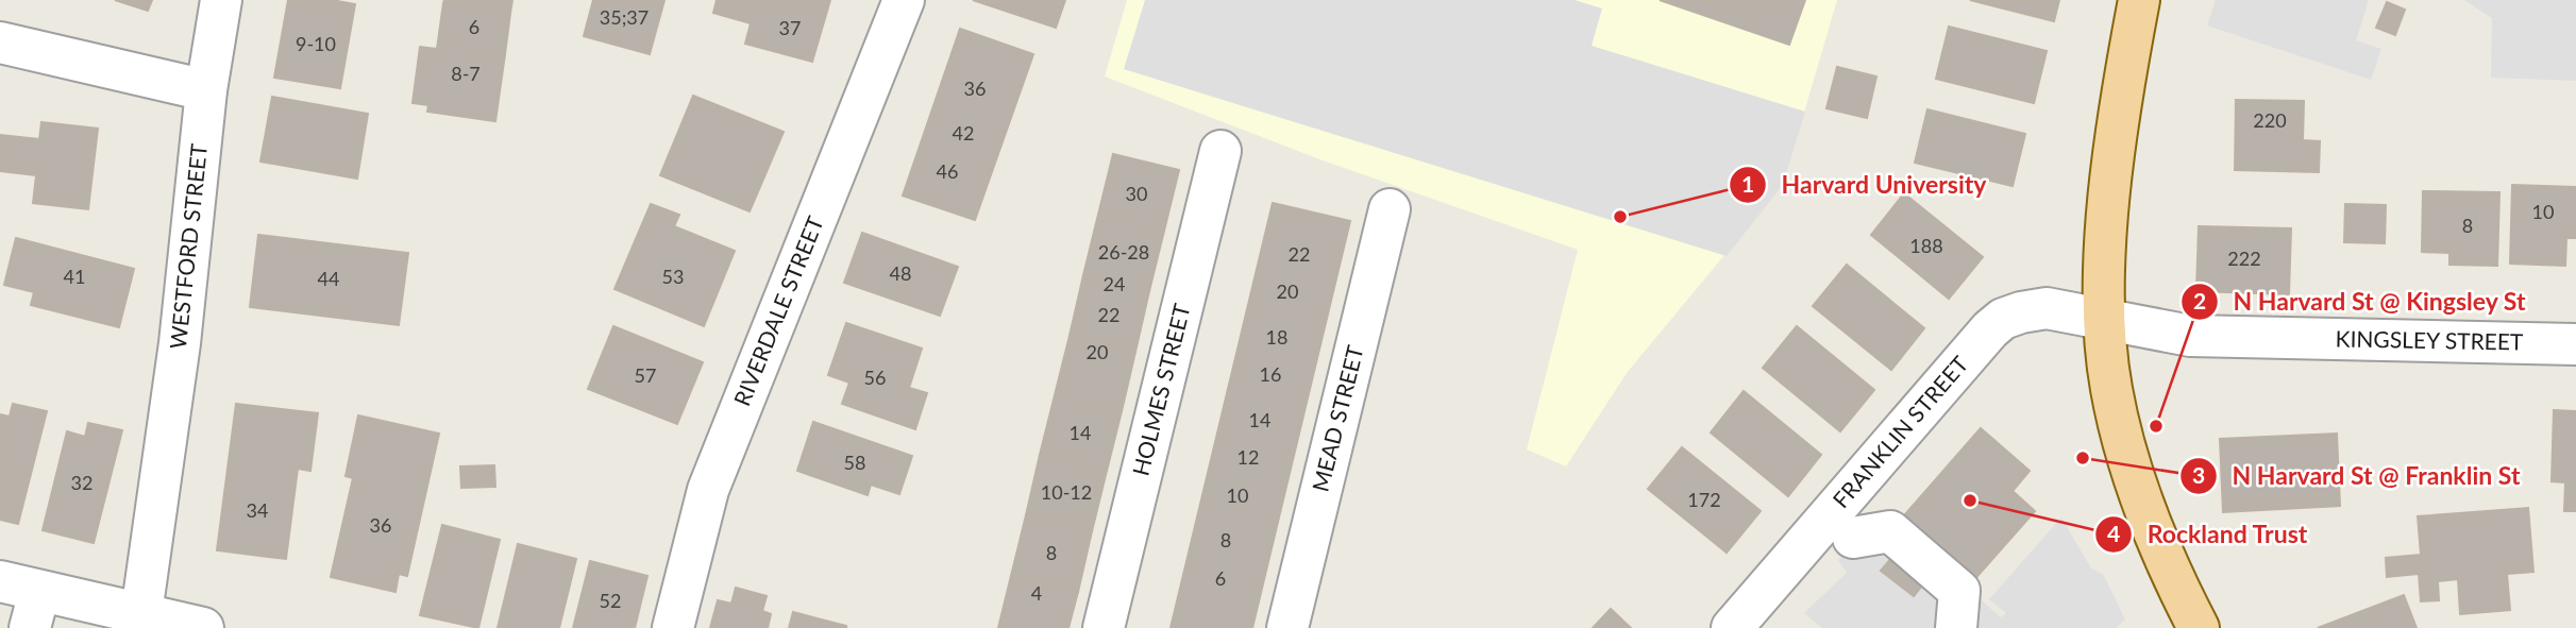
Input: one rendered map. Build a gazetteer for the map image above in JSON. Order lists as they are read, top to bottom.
{
  "streets": {
    "street": [
      "WESTFORD STREET",
      "RIVERDALE STREET",
      "KINGSLEY STREET",
      "HOLMES STREET",
      "MEAD STREET",
      "FRANKLIN STREET"
    ]
  },
  "crossings": [
    ["KINGSLEY STREET", "FRANKLIN STREET"]
  ],
  "places": [
    "Harvard University",
    "N Harvard St @ Kingsley St",
    "N Harvard St @ Franklin St",
    "Rockland Trust"
  ],
  "house_numbers": [
    "35;37",
    "6",
    "37",
    "9-10",
    "8-7",
    "36",
    "220",
    "42",
    "46",
    "30",
    "10",
    "8",
    "188",
    "26-28",
    "22",
    "222",
    "48",
    "41",
    "53",
    "44",
    "24",
    "20",
    "22",
    "18",
    "20",
    "16",
    "57",
    "56",
    "14",
    "14",
    "12",
    "58",
    "32",
    "10-12",
    "10",
    "172",
    "34",
    "36",
    "8",
    "8",
    "6",
    "4",
    "52"
  ]
}
